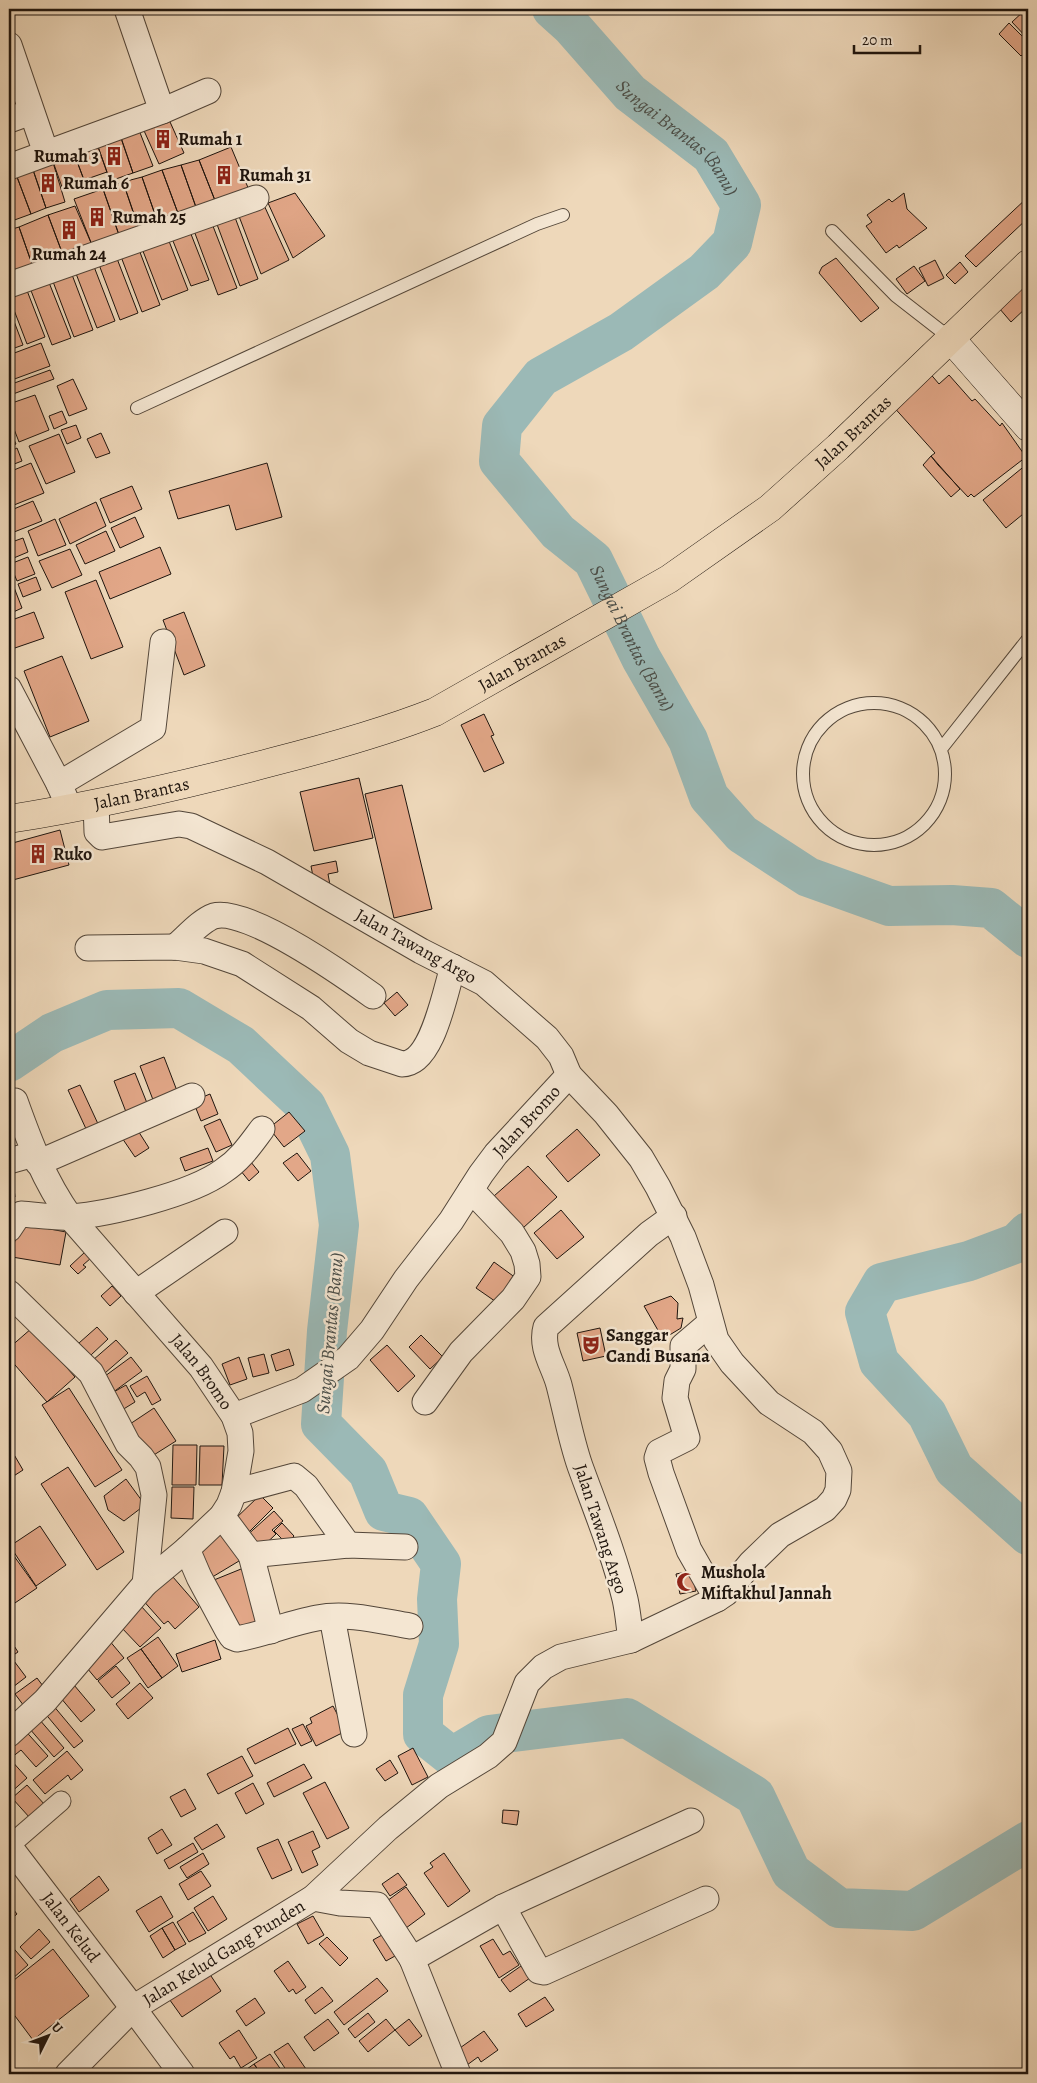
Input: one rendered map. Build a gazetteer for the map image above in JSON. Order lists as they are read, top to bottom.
{
  "streets": {
    "main road": ["Jalan Brantas"],
    "street": [
      "Jalan Tawang Argo",
      "Jalan Bromo",
      "Jalan Kelud",
      "Jalan Kelud Gang Punden"
    ]
  },
  "crossings": [
    ["Jalan Brantas", "Jalan Tawang Argo"],
    ["Jalan Tawang Argo", "Jalan Bromo"],
    ["Jalan Tawang Argo", "Jalan Kelud Gang Punden"],
    ["Jalan Kelud", "Jalan Kelud Gang Punden"]
  ],
  "water": ["Sungai Brantas (Banu)"],
  "places": {
    "building": [
      "Rumah 1",
      "Rumah 3",
      "Rumah 31",
      "Rumah 6",
      "Rumah 25",
      "Rumah 24",
      "Ruko"
    ],
    "theatre": ["Sanggar Candi Busana"],
    "mosque": ["Mushola Miftakhul Jannah"]
  },
  "scale_bar": "20 m",
  "north": "top right"
}
